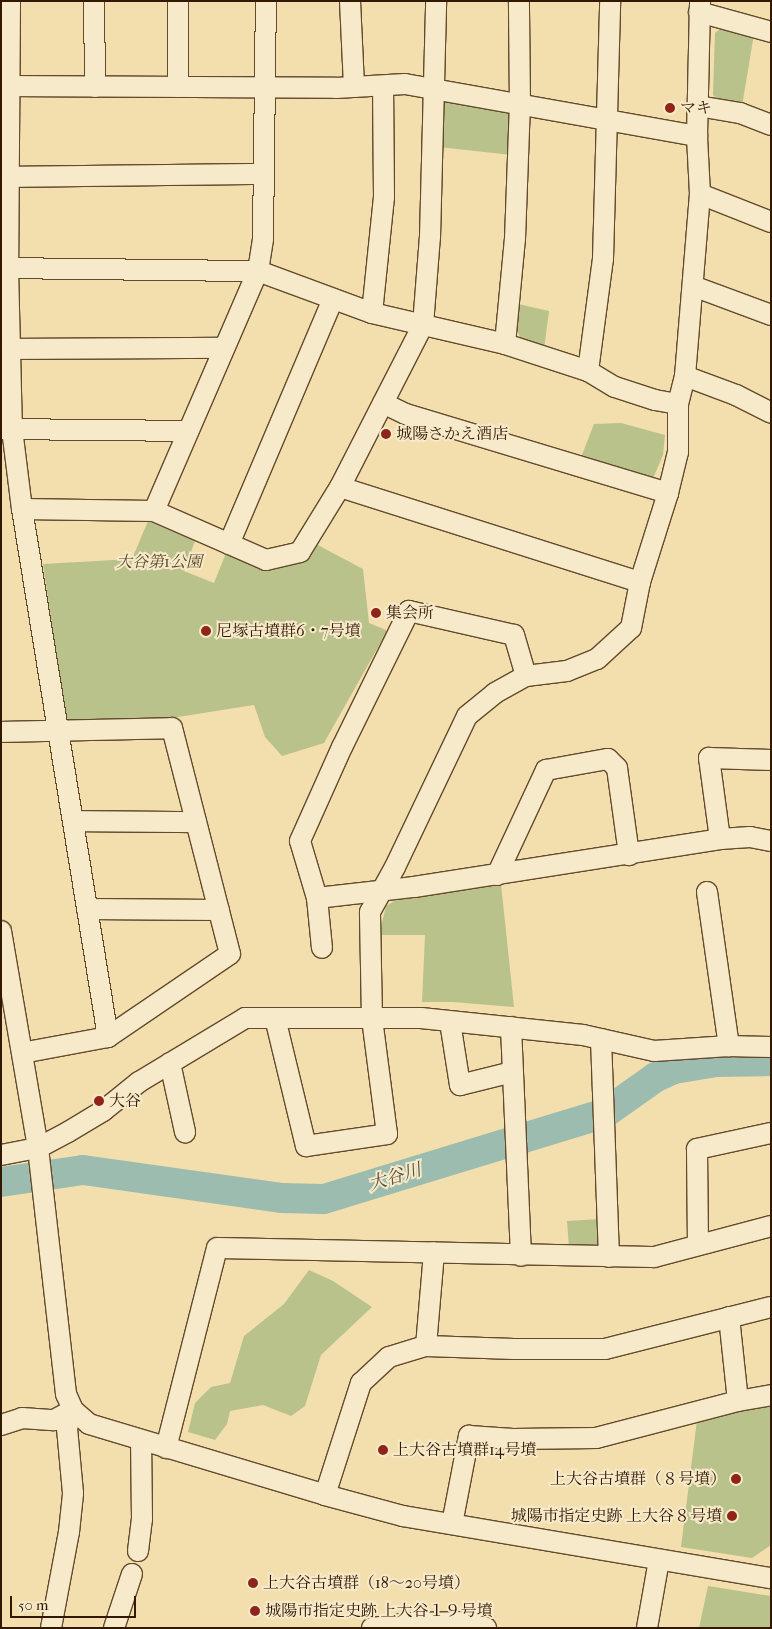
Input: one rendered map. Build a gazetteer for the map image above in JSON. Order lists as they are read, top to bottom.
{
  "water": ["大谷川"],
  "parks": ["大谷第1公園"],
  "places": [
    "マキ",
    "城陽さかえ酒店",
    "集会所",
    "尼塚古墳群6・7号墳",
    "大谷",
    "上大谷古墳群14号墳",
    "上大谷古墳群（８号墳）",
    "城陽市指定史跡 上大谷８号墳",
    "上大谷古墳群（18～20号墳）",
    "城陽市指定史跡 上大谷１９号墳"
  ],
  "scale_bar": "50 m"
}
